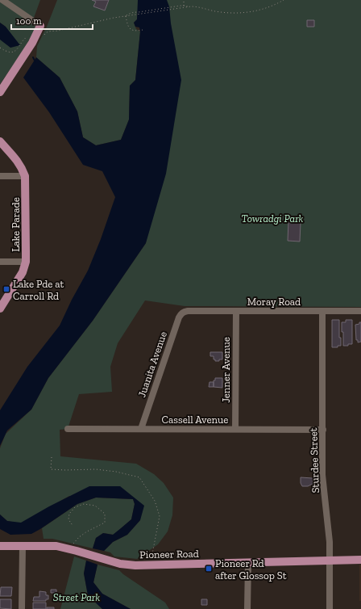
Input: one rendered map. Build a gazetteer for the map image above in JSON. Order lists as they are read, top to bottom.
{
  "streets": {
    "main road": ["Lake Parade", "Pioneer Road"],
    "street": [
      "Moray Road",
      "Juanita Avenue",
      "Jenner Avenue",
      "Cassell Avenue",
      "Sturdee Street"
    ]
  },
  "crossings": [
    ["Moray Road", "Juanita Avenue"],
    ["Moray Road", "Jenner Avenue"],
    ["Moray Road", "Sturdee Street"],
    ["Juanita Avenue", "Cassell Avenue"],
    ["Jenner Avenue", "Cassell Avenue"],
    ["Cassell Avenue", "Sturdee Street"],
    ["Sturdee Street", "Pioneer Road"]
  ],
  "parks": ["Towradgi Park", "Street Park"],
  "places": {
    "transit": ["Lake Pde at Carroll Rd", "Pioneer Rd after Glossop St"]
  },
  "scale_bar": "100 m"
}
